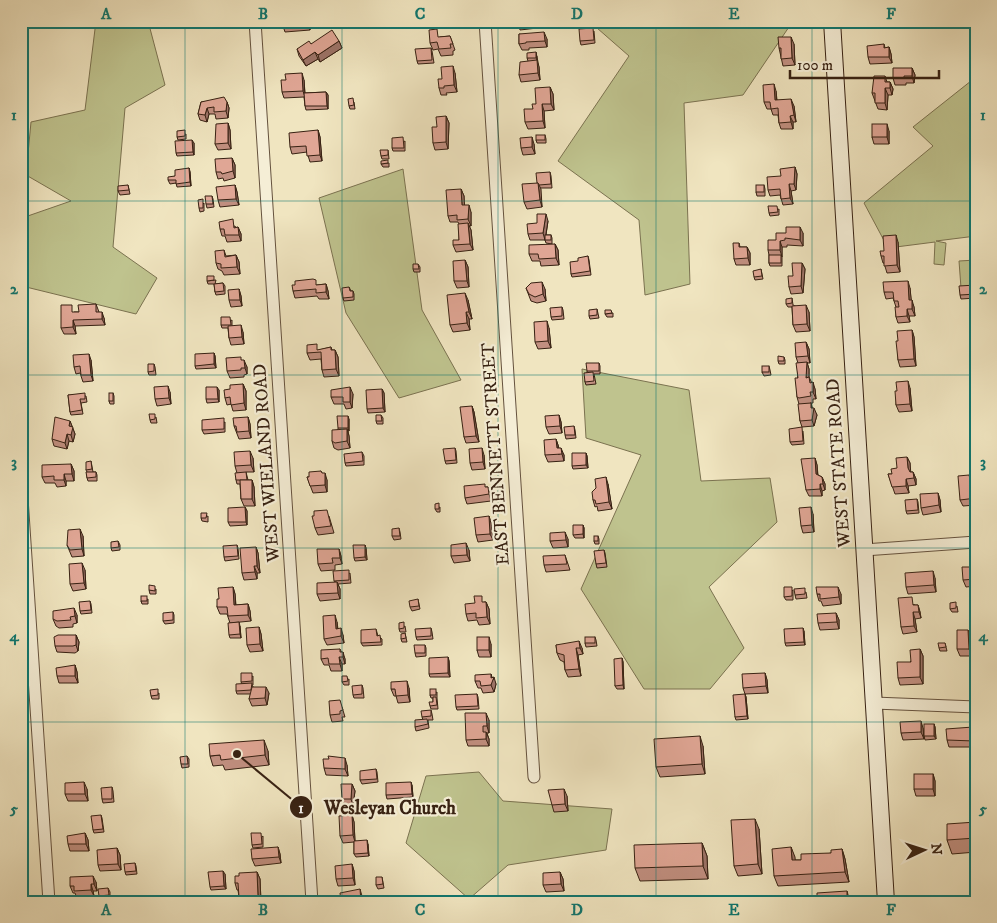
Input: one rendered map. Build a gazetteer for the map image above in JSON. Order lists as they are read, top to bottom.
{
  "streets": {
    "street": ["EAST BENNETT STREET", "WEST WIELAND ROAD", "WEST STATE ROAD"]
  },
  "places": ["Wesleyan Church"],
  "scale_bar": "100 m",
  "north": "right",
  "grid": {
    "columns": [
      "A",
      "B",
      "C",
      "D",
      "E",
      "F"
    ],
    "rows": [
      "1",
      "2",
      "3",
      "4",
      "5"
    ]
  }
}
